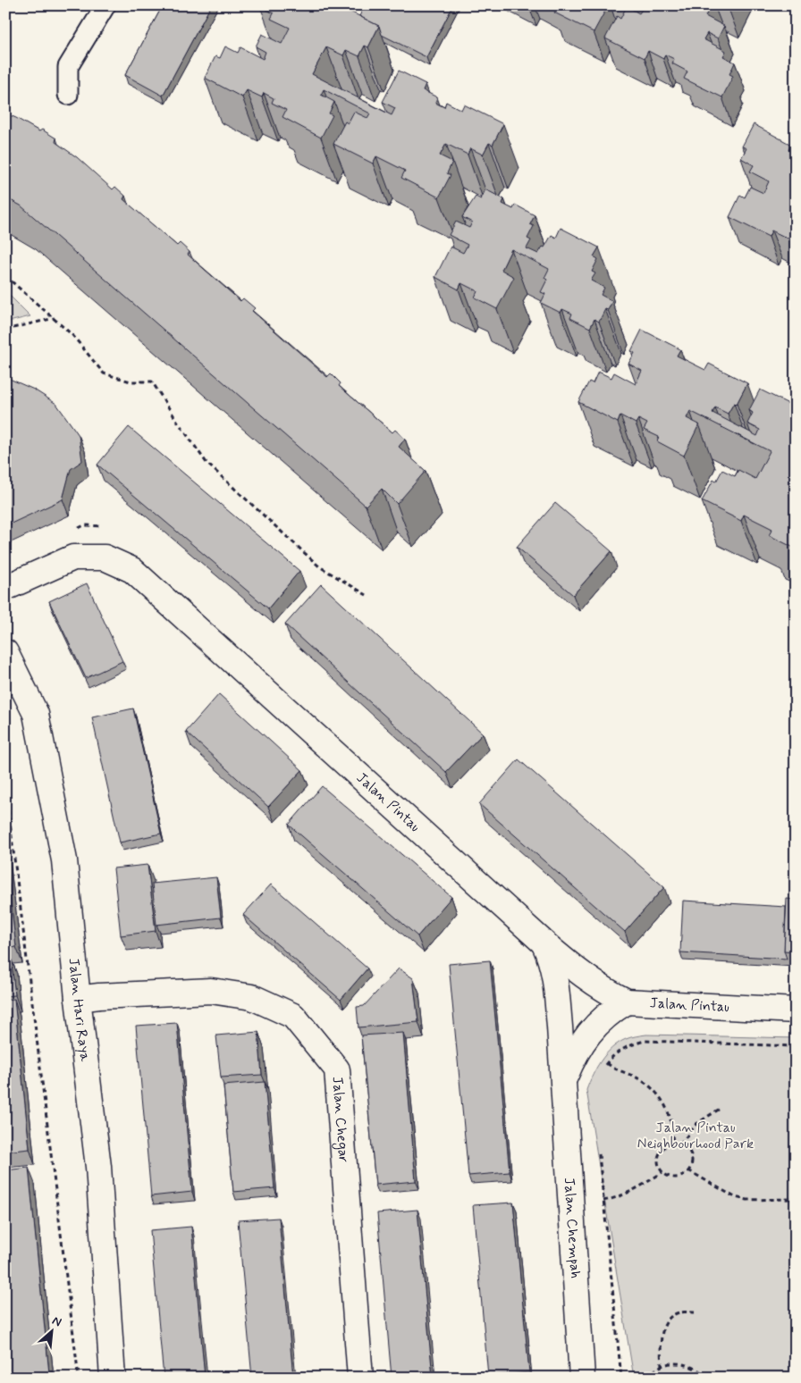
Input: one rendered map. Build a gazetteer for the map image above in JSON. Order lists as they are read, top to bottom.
{
  "streets": {
    "street": [
      "Jalan Pintau",
      "Jalan Hari Raya",
      "Jalan Chegar",
      "Jalan Chempah"
    ]
  },
  "crossings": [
    ["Jalan Pintau", "Jalan Chempah"],
    ["Jalan Hari Raya", "Jalan Chegar"]
  ],
  "parks": ["Jalan Pintau Neighbourhood Park"],
  "north": "top right"
}
